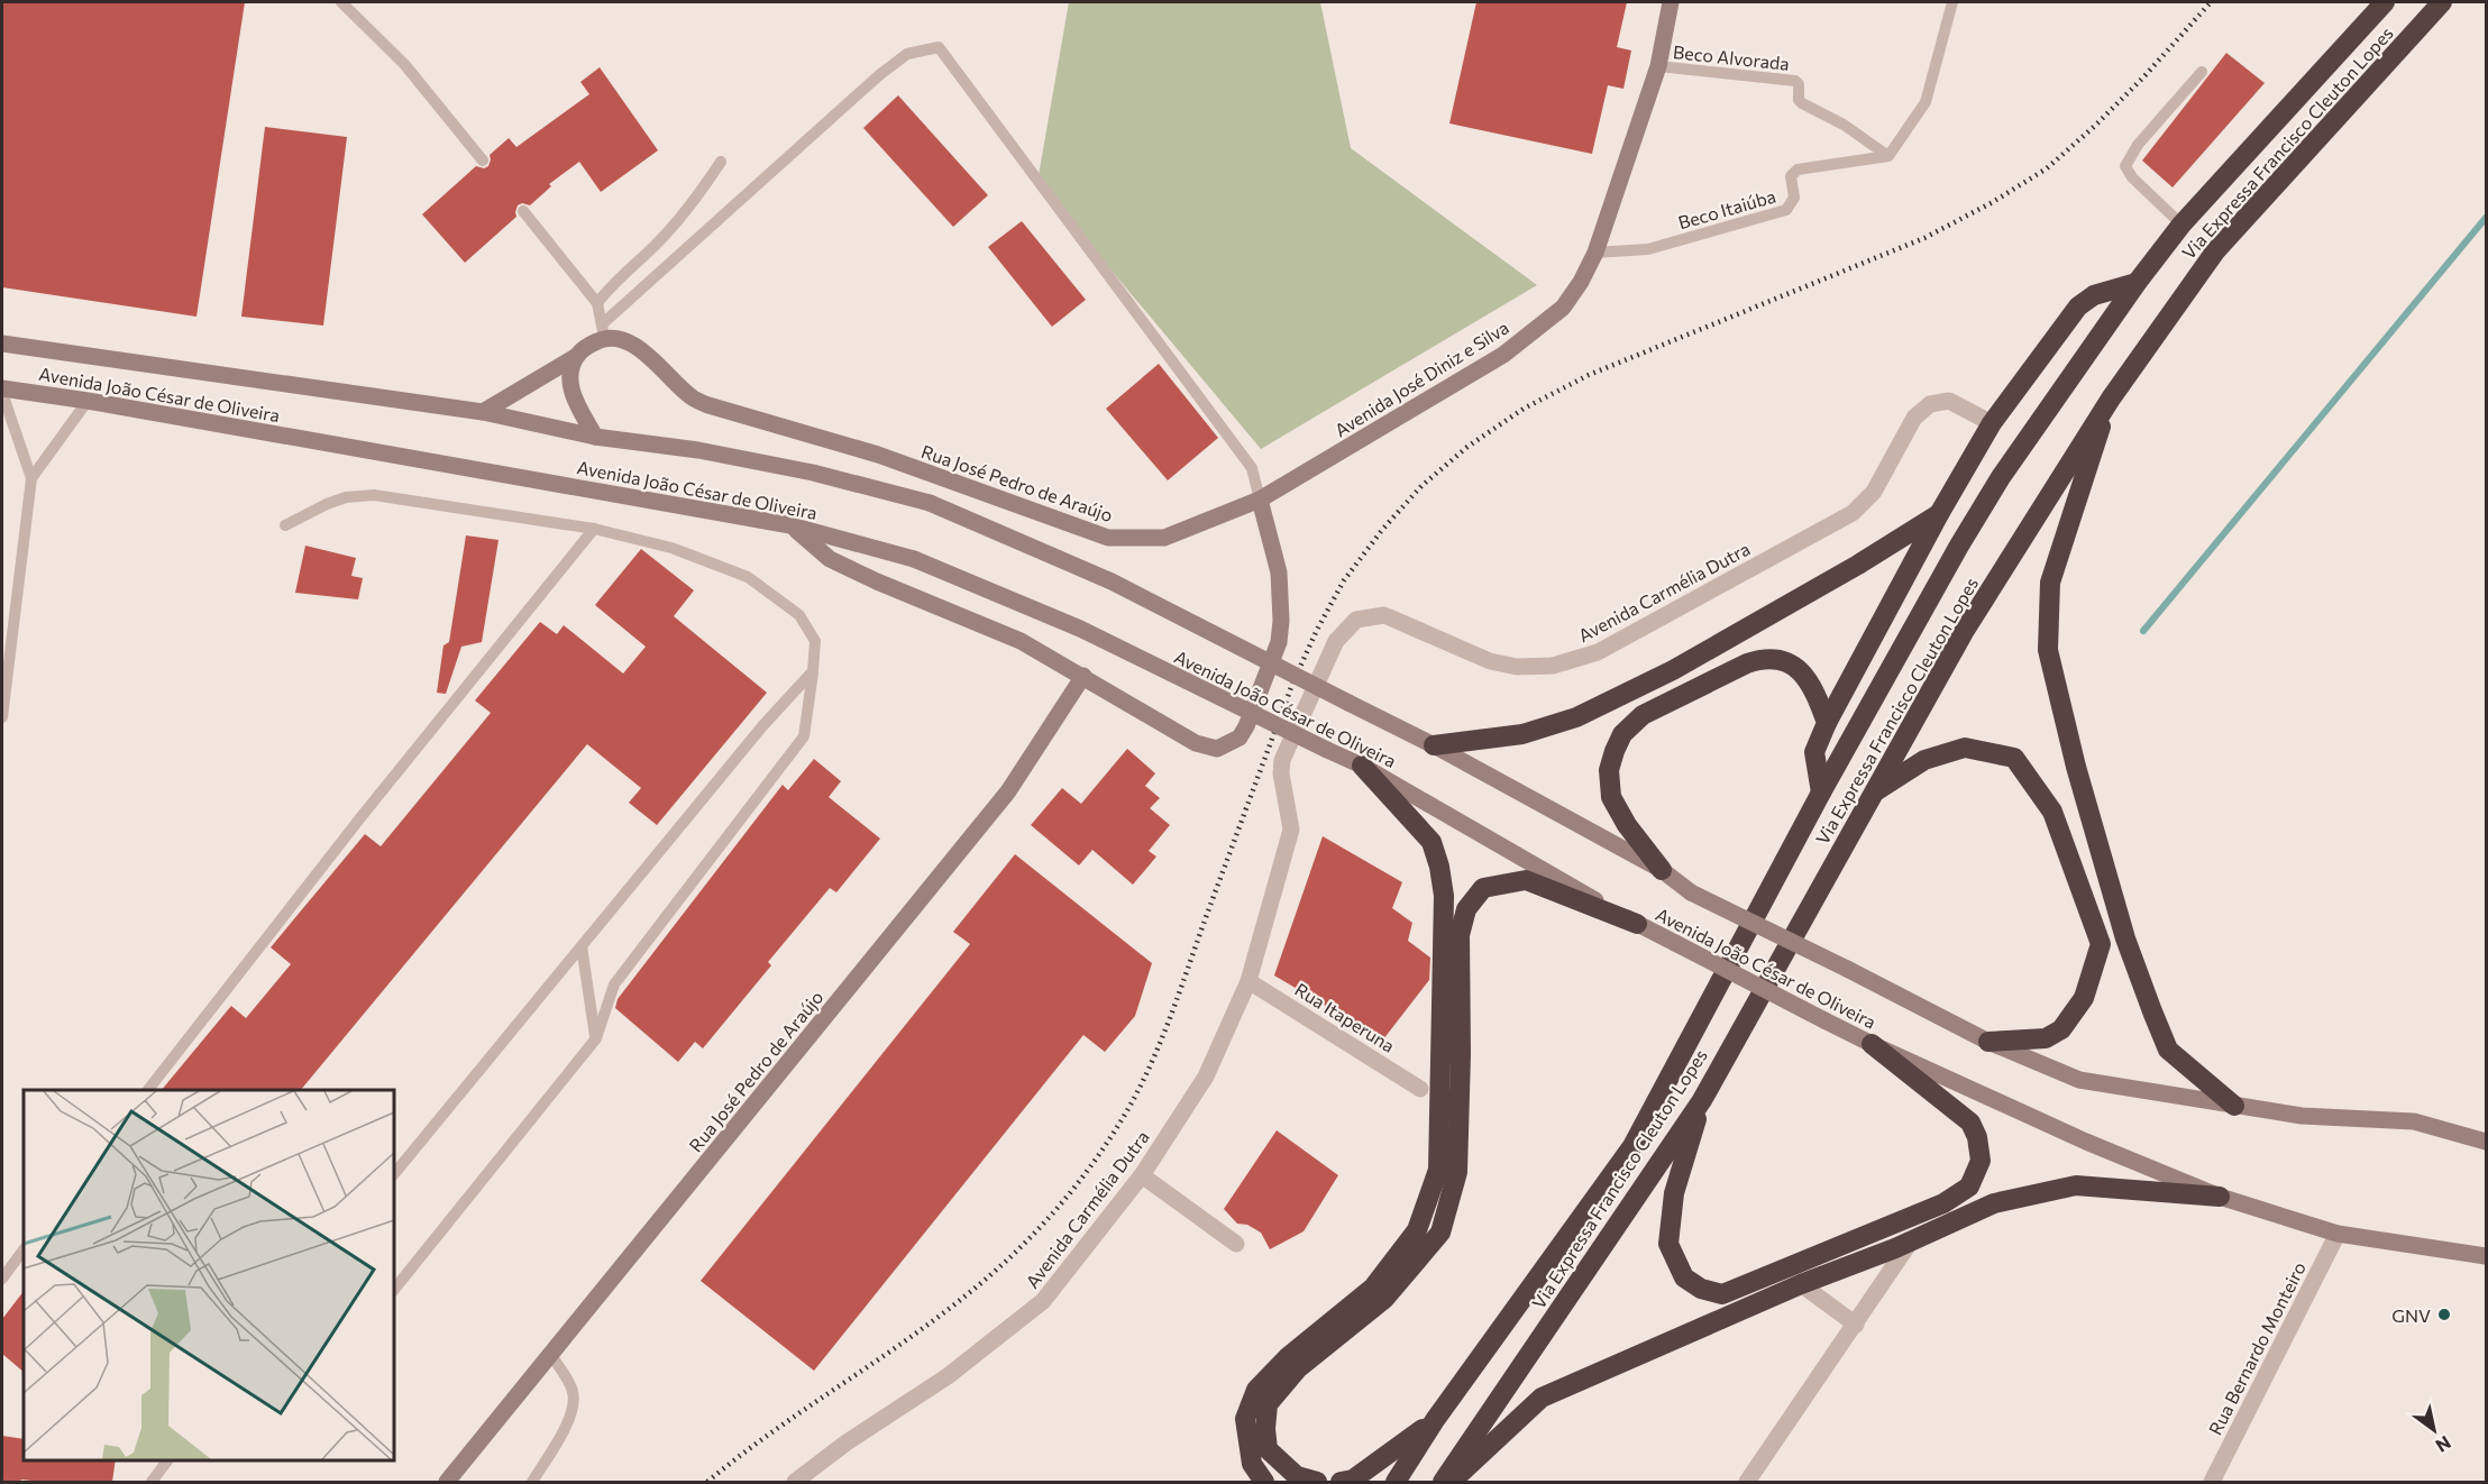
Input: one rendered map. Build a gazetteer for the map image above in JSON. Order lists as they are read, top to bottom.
{
  "streets": {
    "highway": ["Via Expressa Francisco Cleuton Lopes"],
    "main road": ["Avenida José Diniz e Silva", "Avenida João César de Oliveira", "Rua José Pedro de Araújo"],
    "street": ["Avenida Carmélia Dutra", "Rua Itaperuna", "Rua Bernardo Monteiro"],
    "lane": ["Beco Alvorada", "Beco Itaiúba"]
  },
  "crossings": [
    ["Beco Alvorada", "Beco Itaiúba"],
    ["Beco Alvorada", "Avenida José Diniz e Silva"],
    ["Beco Itaiúba", "Avenida José Diniz e Silva"],
    ["Avenida José Diniz e Silva", "Rua José Pedro de Araújo"],
    ["Avenida João César de Oliveira", "Rua Bernardo Monteiro"],
    ["Avenida Carmélia Dutra", "Rua Itaperuna"]
  ],
  "places": ["GNV"],
  "north": "bottom right"
}
